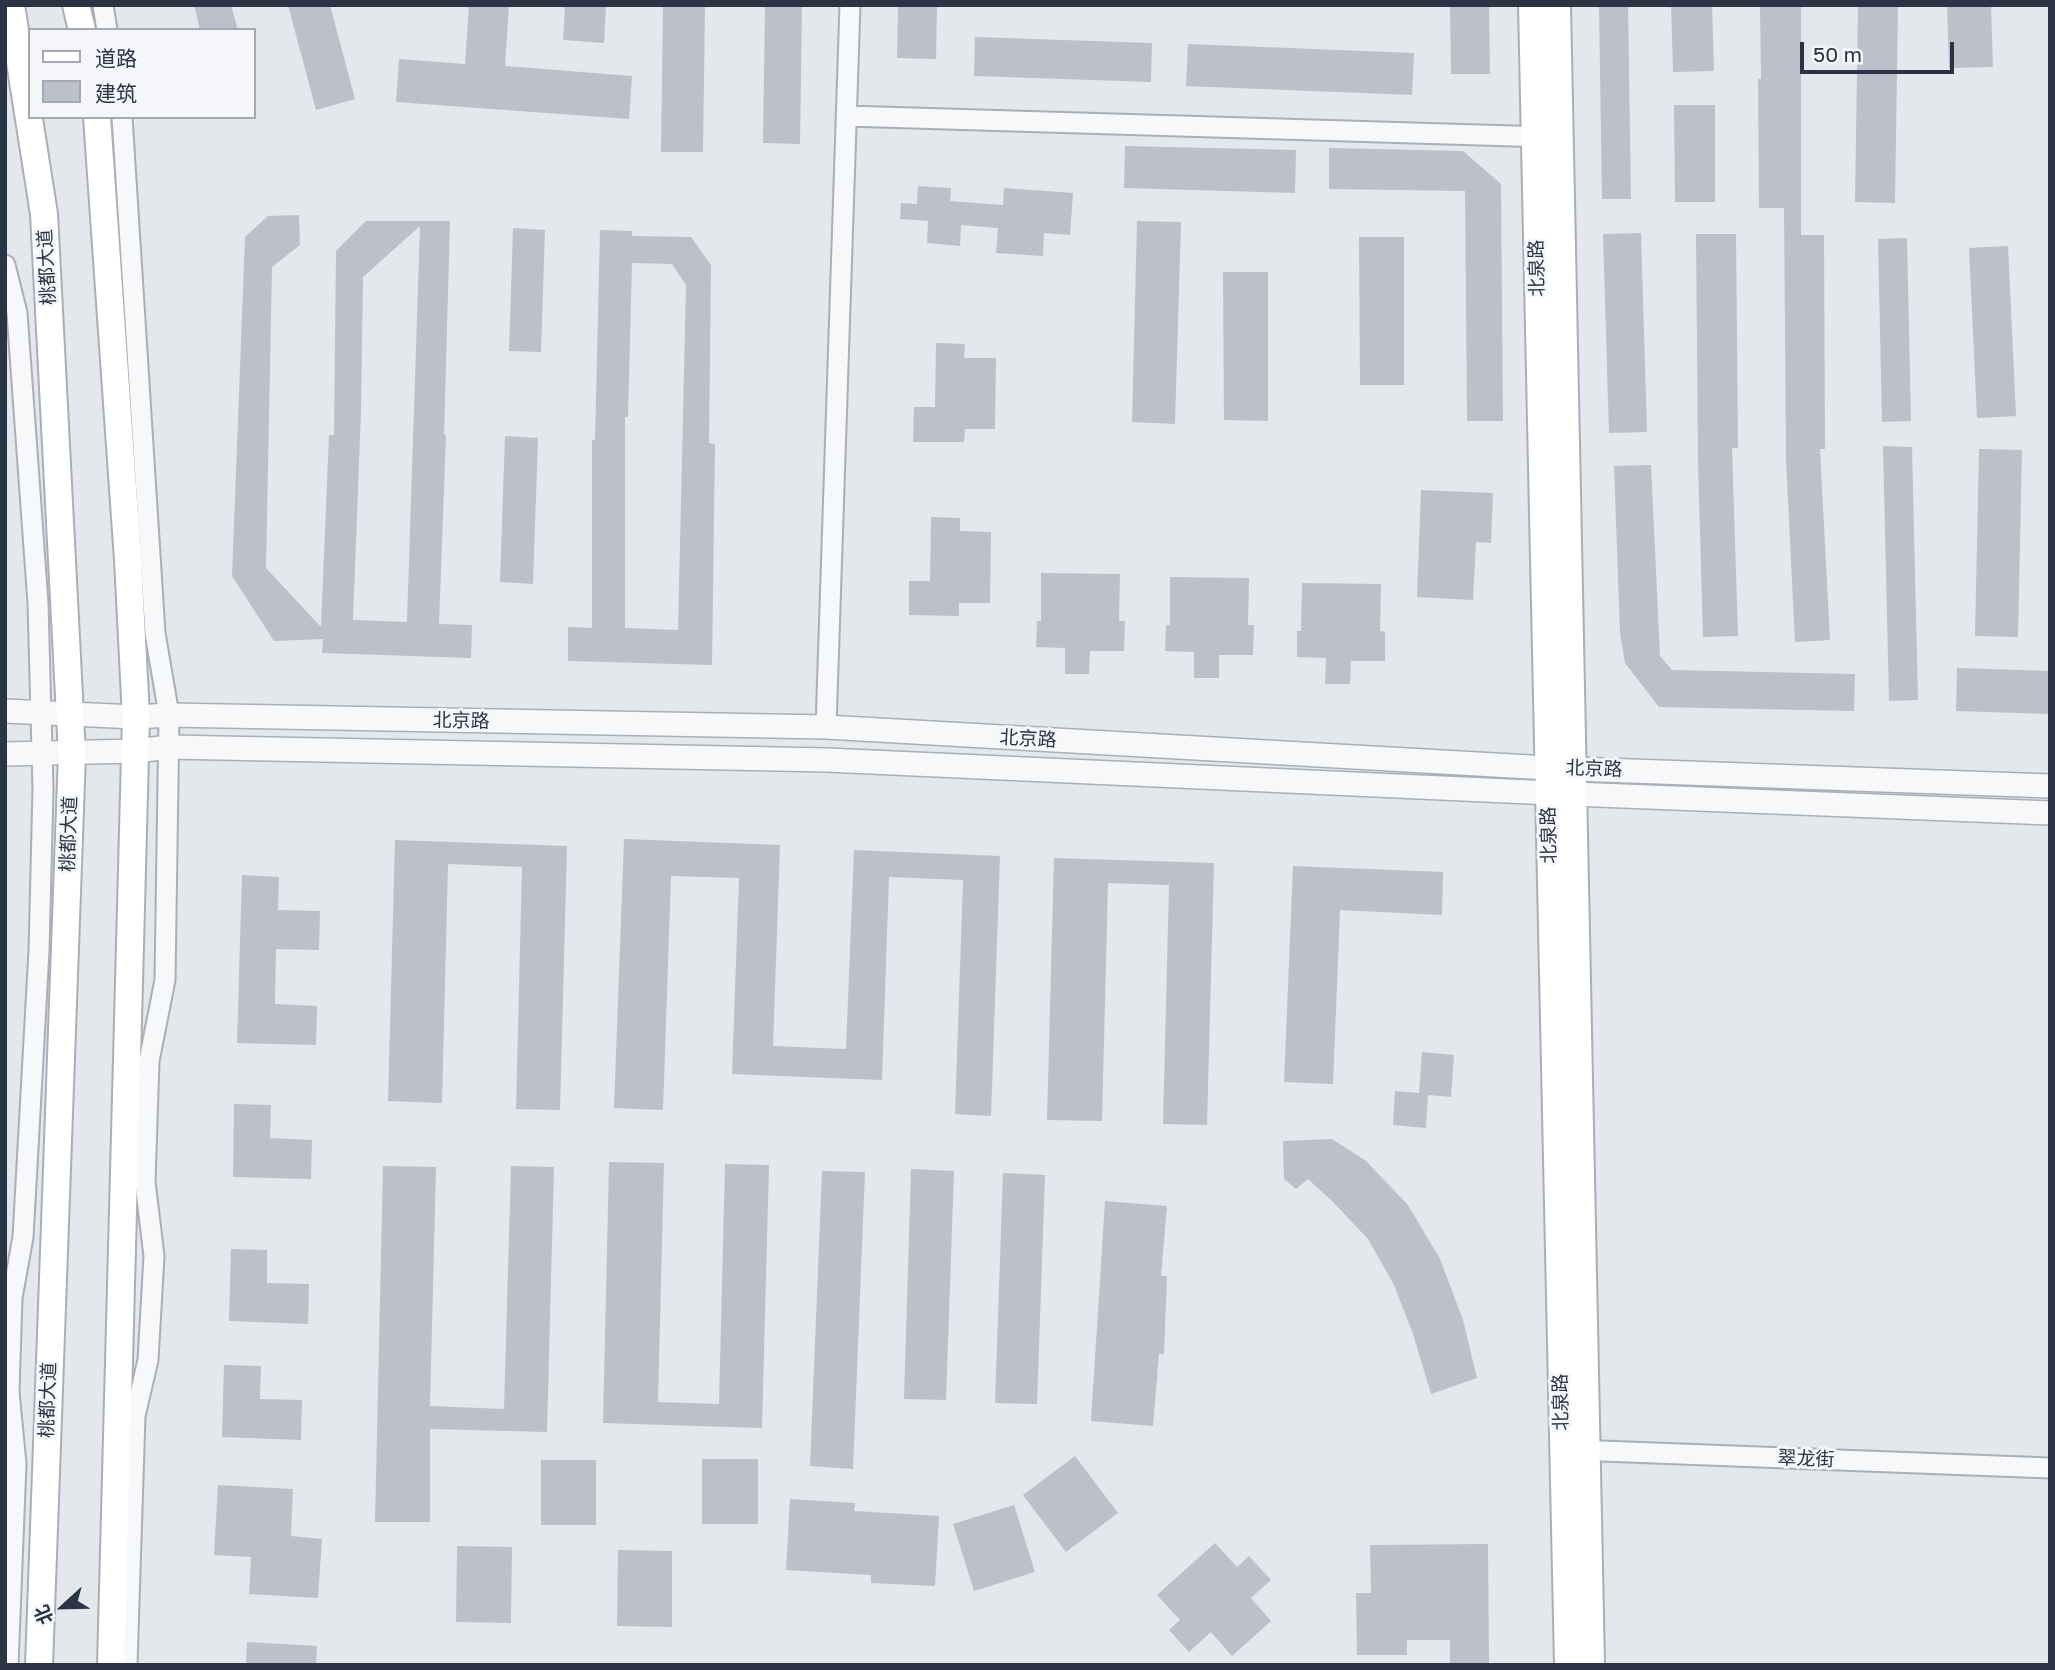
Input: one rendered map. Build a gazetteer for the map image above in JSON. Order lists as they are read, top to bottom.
{
  "streets": {
    "main road": ["桃都大道", "北泉路"],
    "street": ["北京路", "翠龙街"]
  },
  "crossings": [
    ["桃都大道", "北京路"],
    ["北泉路", "北京路"],
    ["北泉路", "翠龙街"]
  ],
  "legend": ["道路", "建筑"],
  "scale_bar": "50 m",
  "north": "left"
}
